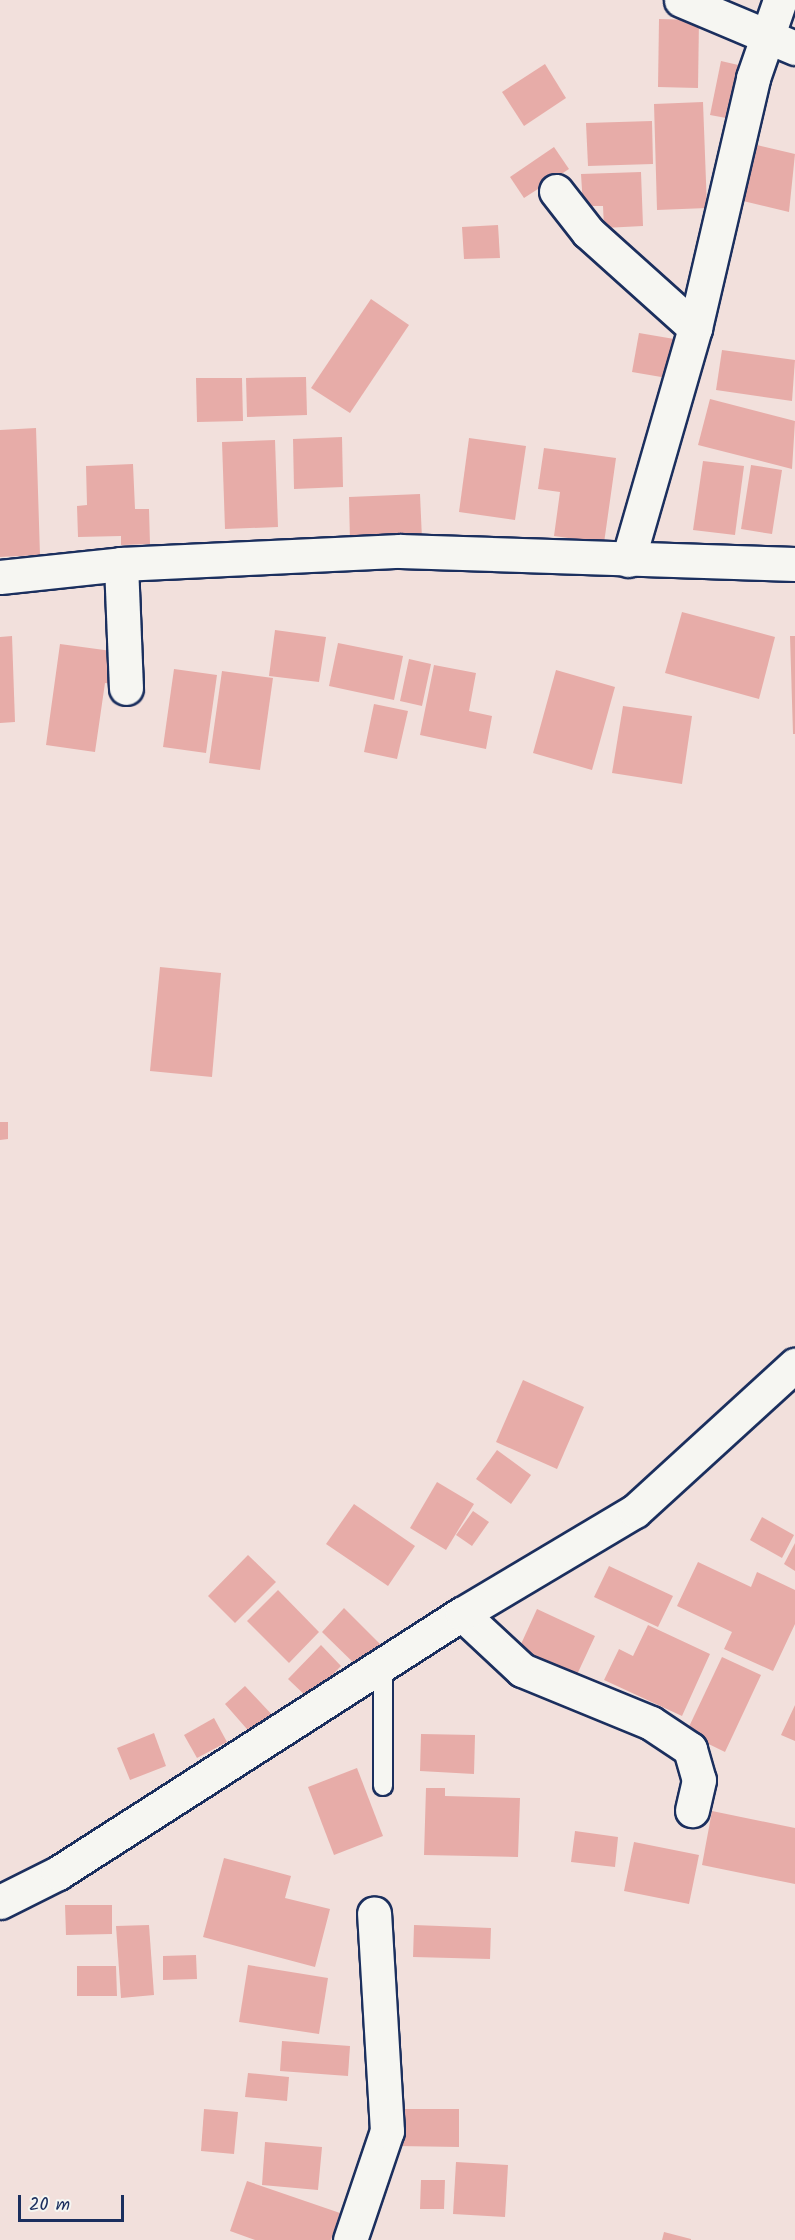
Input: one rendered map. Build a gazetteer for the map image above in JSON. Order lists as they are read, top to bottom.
{
  "scale_bar": "20 m"
}
